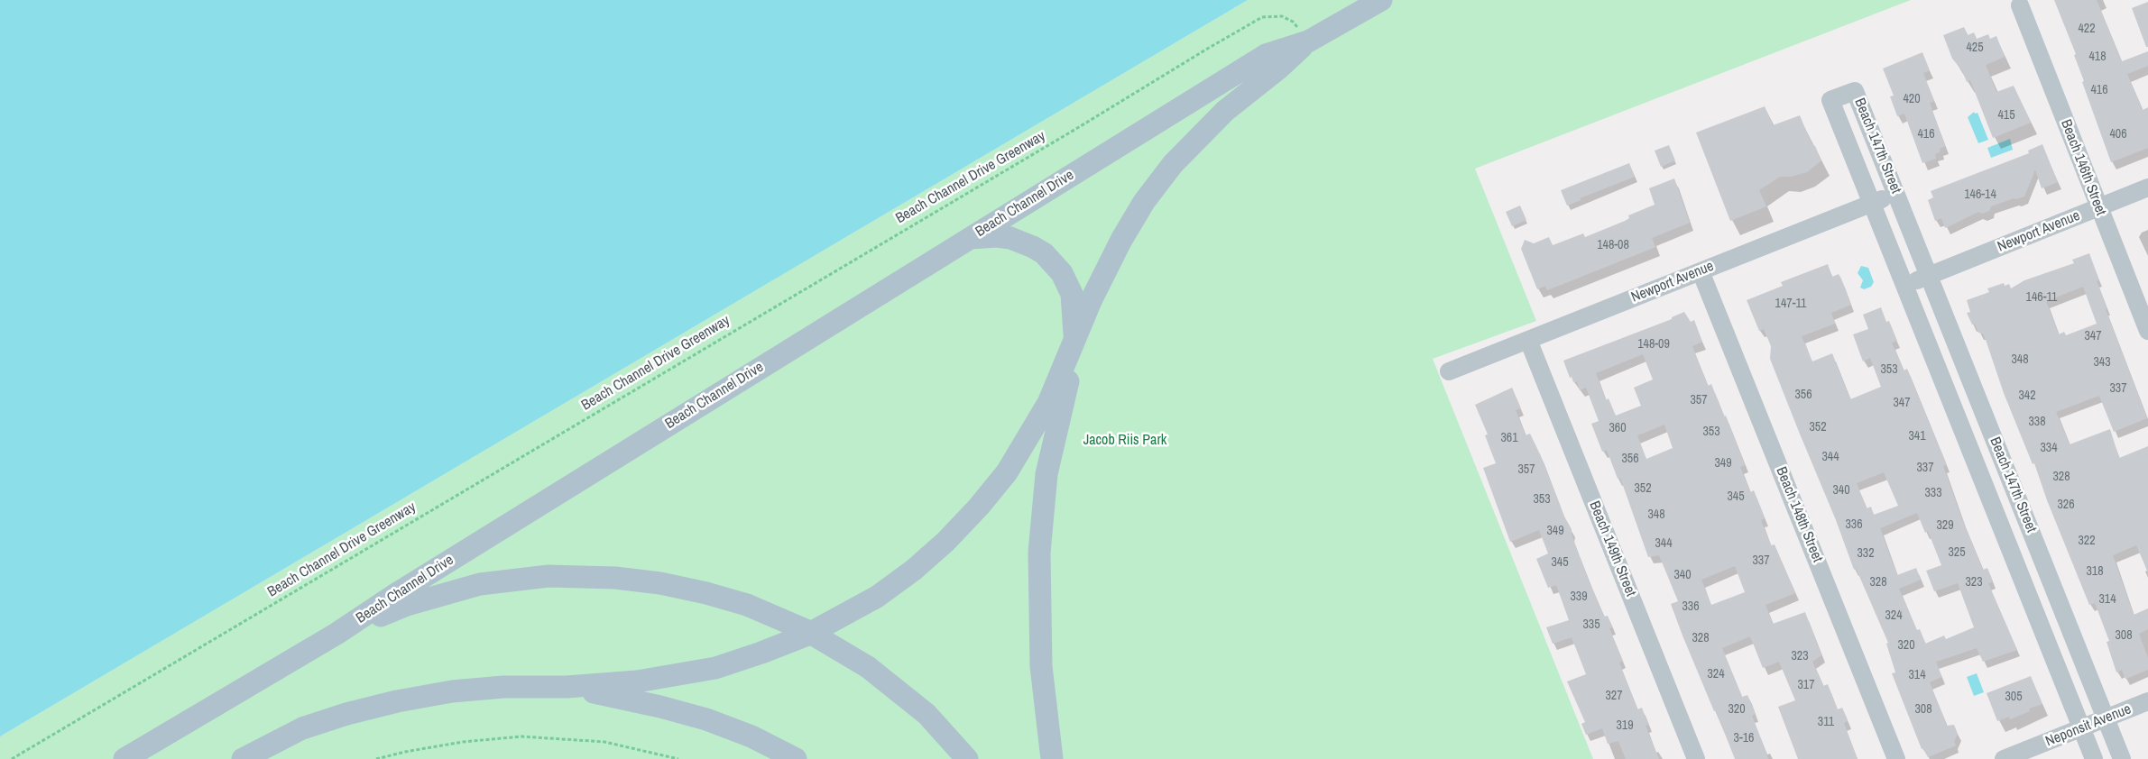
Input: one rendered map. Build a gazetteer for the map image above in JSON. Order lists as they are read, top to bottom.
{
  "streets": {
    "main road": ["Beach Channel Drive"],
    "street": [
      "Beach 147th Street",
      "Beach 146th Street",
      "Newport Avenue",
      "Beach 148th Street",
      "Beach 149th Street",
      "Neponsit Avenue"
    ],
    "path": ["Beach Channel Drive Greenway"]
  },
  "crossings": [
    ["Beach 147th Street", "Newport Avenue"],
    ["Beach 147th Street", "Neponsit Avenue"],
    ["Beach 146th Street", "Newport Avenue"],
    ["Beach Channel Drive Greenway", "Beach Channel Drive"],
    ["Newport Avenue", "Beach 148th Street"],
    ["Newport Avenue", "Beach 149th Street"]
  ],
  "parks": ["Jacob Riis Park"],
  "house_numbers": [
    "422",
    "425",
    "418",
    "416",
    "420",
    "415",
    "416",
    "406",
    "146-14",
    "148-08",
    "146-11",
    "147-11",
    "347",
    "148-09",
    "348",
    "343",
    "353",
    "337",
    "356",
    "342",
    "357",
    "347",
    "338",
    "352",
    "360",
    "353",
    "341",
    "361",
    "334",
    "344",
    "356",
    "349",
    "337",
    "357",
    "328",
    "352",
    "340",
    "333",
    "345",
    "353",
    "326",
    "348",
    "336",
    "329",
    "349",
    "322",
    "344",
    "325",
    "332",
    "337",
    "345",
    "318",
    "340",
    "328",
    "323",
    "339",
    "314",
    "336",
    "324",
    "335",
    "308",
    "328",
    "320",
    "323",
    "324",
    "314",
    "317",
    "327",
    "305",
    "320",
    "308",
    "311",
    "319",
    "3-16"
  ]
}
